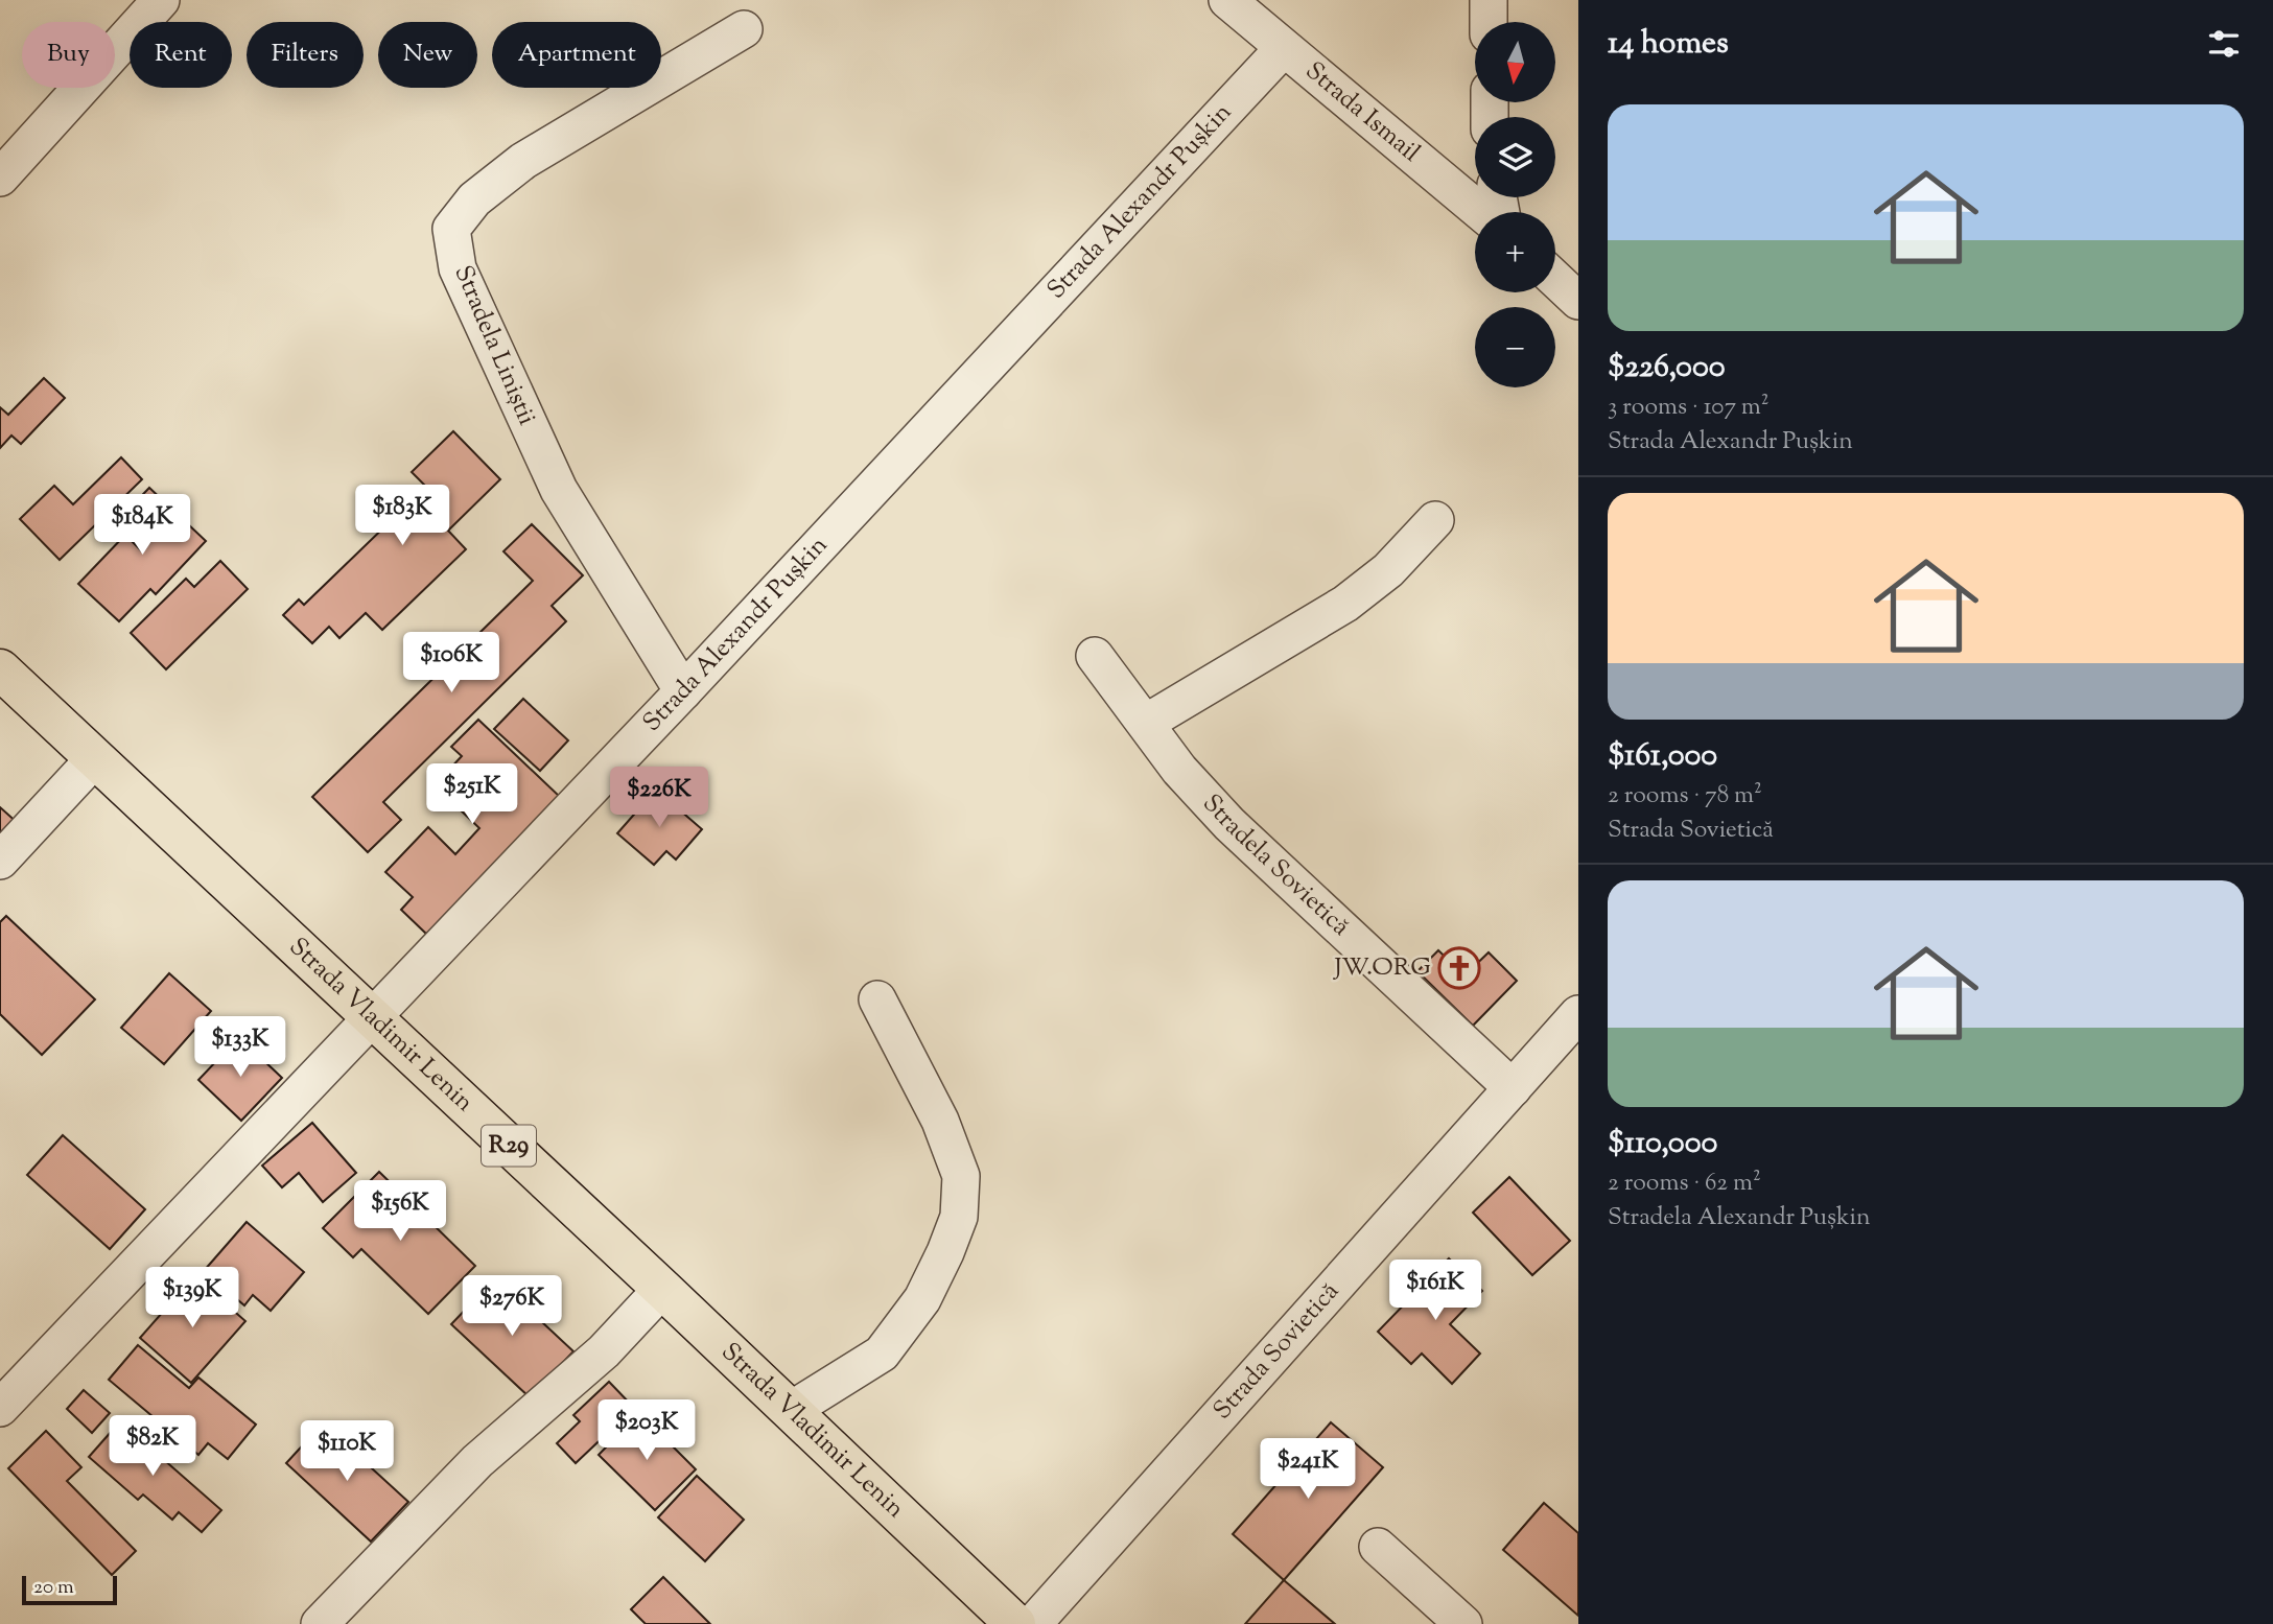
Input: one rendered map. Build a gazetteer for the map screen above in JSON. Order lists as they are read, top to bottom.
{
  "streets": {
    "main road": ["Strada Vladimir Lenin", "R29"],
    "street": [
      "Strada Ismail",
      "Strada Alexandr Pușkin",
      "Stradela Liniștii",
      "Stradela Sovietică",
      "Strada Sovietică"
    ]
  },
  "crossings": [
    ["Strada Ismail", "Strada Alexandr Pușkin"],
    ["Strada Alexandr Pușkin", "Stradela Liniștii"],
    ["Strada Alexandr Pușkin", "Strada Vladimir Lenin"],
    ["Stradela Sovietică", "Strada Sovietică"]
  ],
  "places": {
    "church": ["JW.ORG"]
  },
  "scale_bar": "20 m",
  "north": "bottom",
  "page": {
    "heading": "14 homes",
    "map_buttons": ["+", "−"],
    "chip": [
      "Buy",
      "Rent",
      "Filters",
      "New",
      "Apartment"
    ],
    "list": [
      {
        "name": "$226,000",
        "note": "3 rooms · 107 m² · Strada Alexandr Pușkin"
      },
      {
        "name": "$161,000",
        "note": "2 rooms · 78 m² · Strada Sovietică"
      },
      {
        "name": "$110,000",
        "note": "2 rooms · 62 m² · Stradela Alexandr Pușkin"
      }
    ],
    "price": [
      "$183K",
      "$184K",
      "$106K",
      "$251K",
      "$226K",
      "$133K",
      "$156K",
      "$161K",
      "$139K",
      "$276K",
      "$203K",
      "$82K",
      "$110K",
      "$241K"
    ],
    "scale": "20 m"
  }
}
